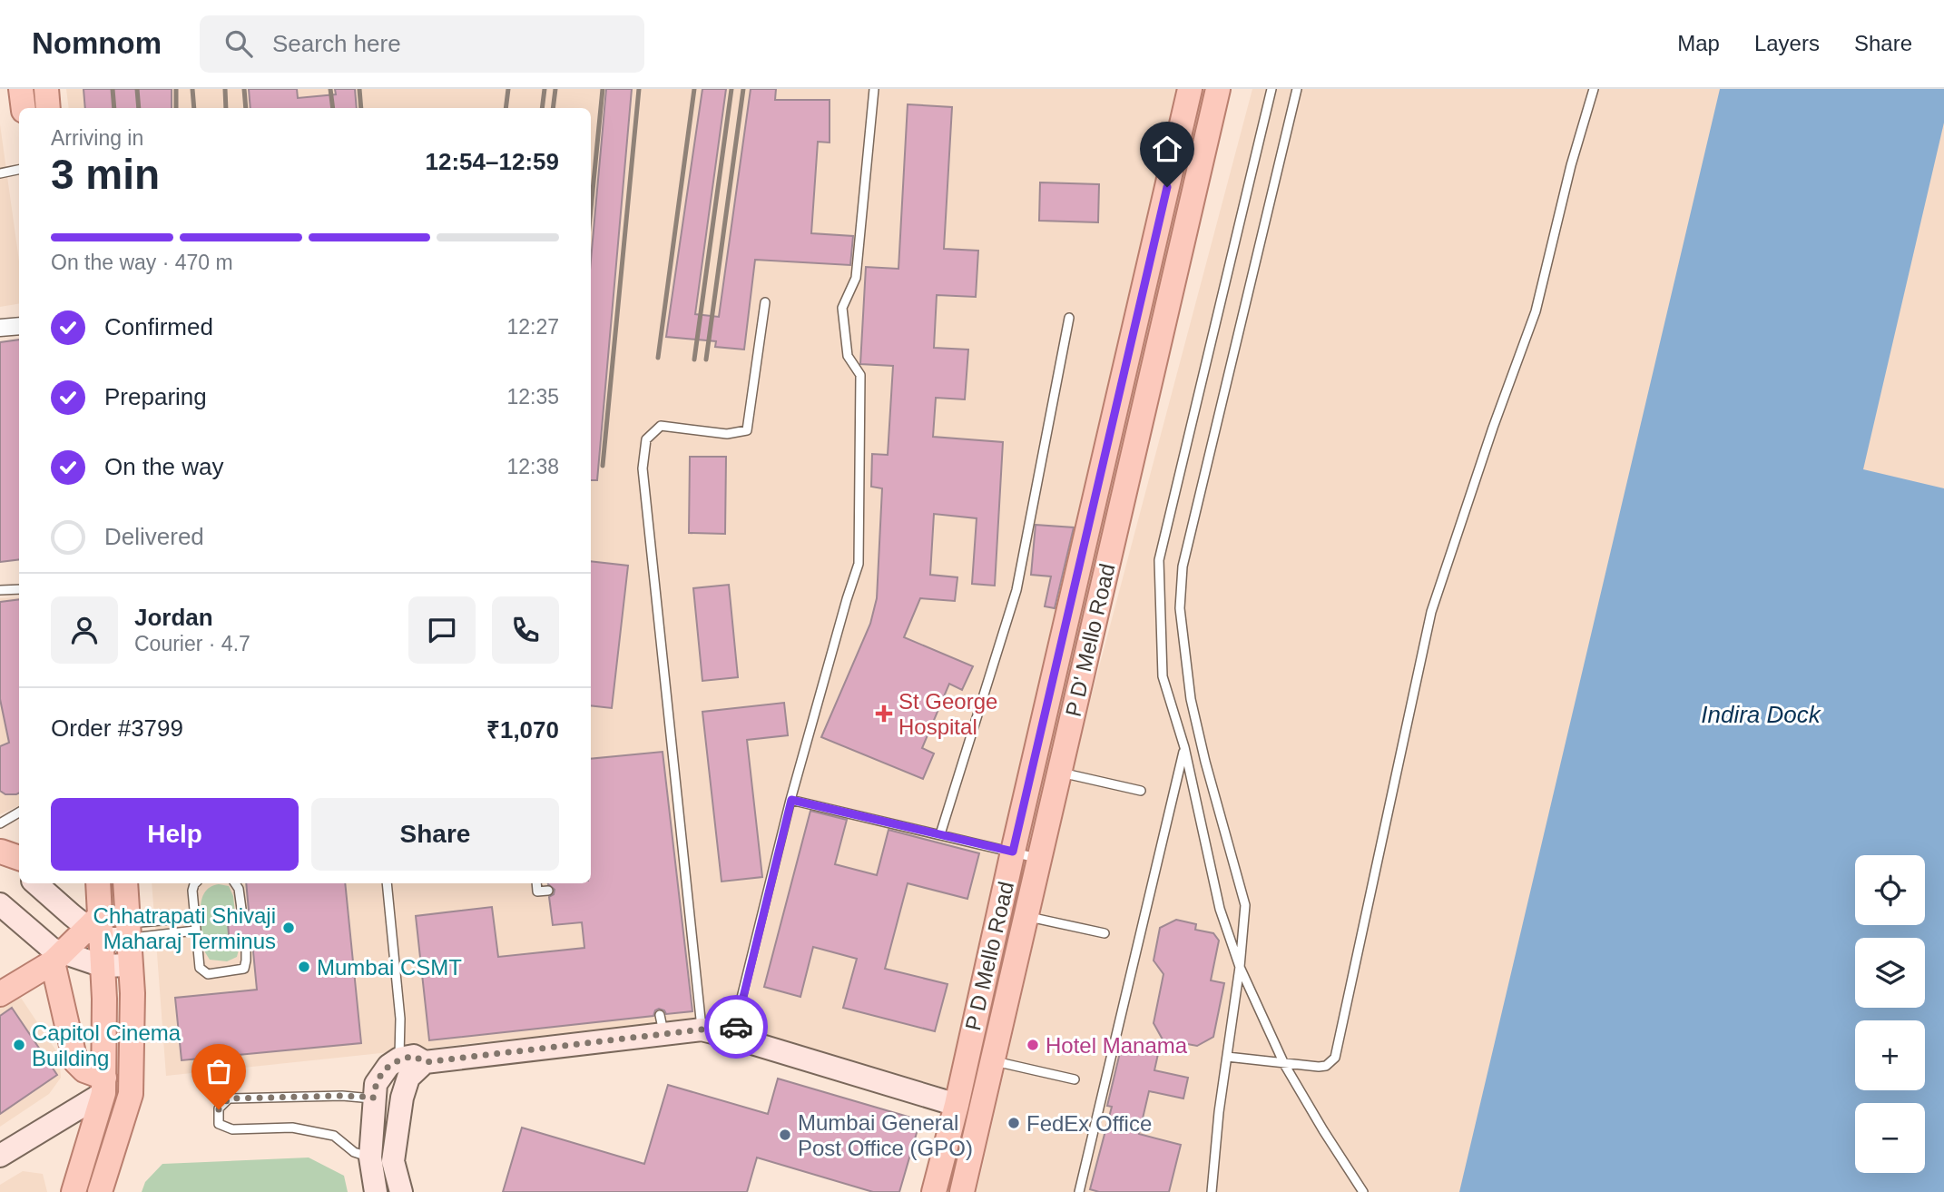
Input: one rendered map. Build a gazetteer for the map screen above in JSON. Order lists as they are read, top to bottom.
{
  "streets": {
    "main road": ["P D' Mello Road", "P D Mello Road"]
  },
  "water": ["Indira Dock"],
  "places": {
    "health": ["St George Hospital"],
    "other": [
      "Chhatrapati Shivaji Maharaj Terminus",
      "Mumbai CSMT",
      "Capitol Cinema Building",
      "Hotel Manama",
      "FedEx Office",
      "Mumbai General Post Office (GPO)"
    ]
  },
  "page": {
    "header": "Nomnom",
    "search": "Search here",
    "nav": ["Map", "Layers", "Share"],
    "heading": ["3 min", "Arriving in", "12:54–12:59"],
    "panel": [
      "Jordan",
      "Courier · 4.7",
      "Order #3799",
      "₹1,070"
    ],
    "bar": "On the way · 470 m",
    "list": [
      ["Confirmed", "12:27"],
      ["Preparing", "12:35"],
      ["On the way", "12:38"],
      "Delivered"
    ],
    "buttons": ["Help", "Share"],
    "map_buttons": ["+", "−"]
  }
}
